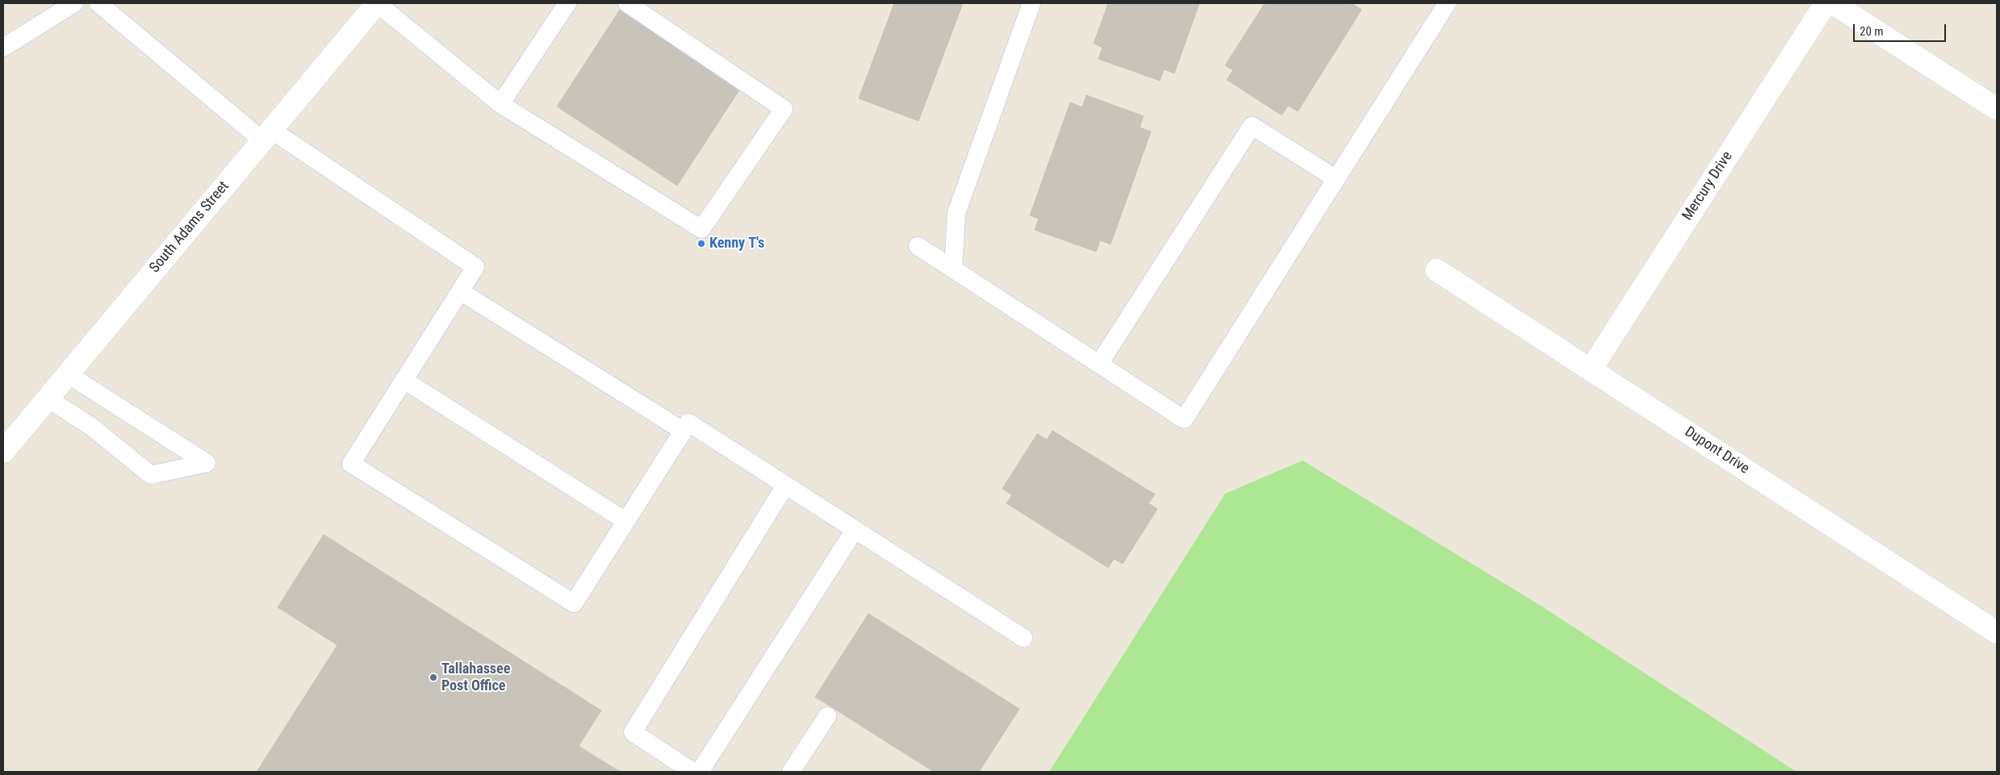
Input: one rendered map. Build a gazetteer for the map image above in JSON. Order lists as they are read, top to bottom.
{
  "streets": {
    "street": ["Mercury Drive", "South Adams Street", "Dupont Drive"]
  },
  "crossings": [
    ["Mercury Drive", "Dupont Drive"]
  ],
  "places": ["Kenny T's", "Tallahassee Post Office"],
  "scale_bar": "20 m"
}
